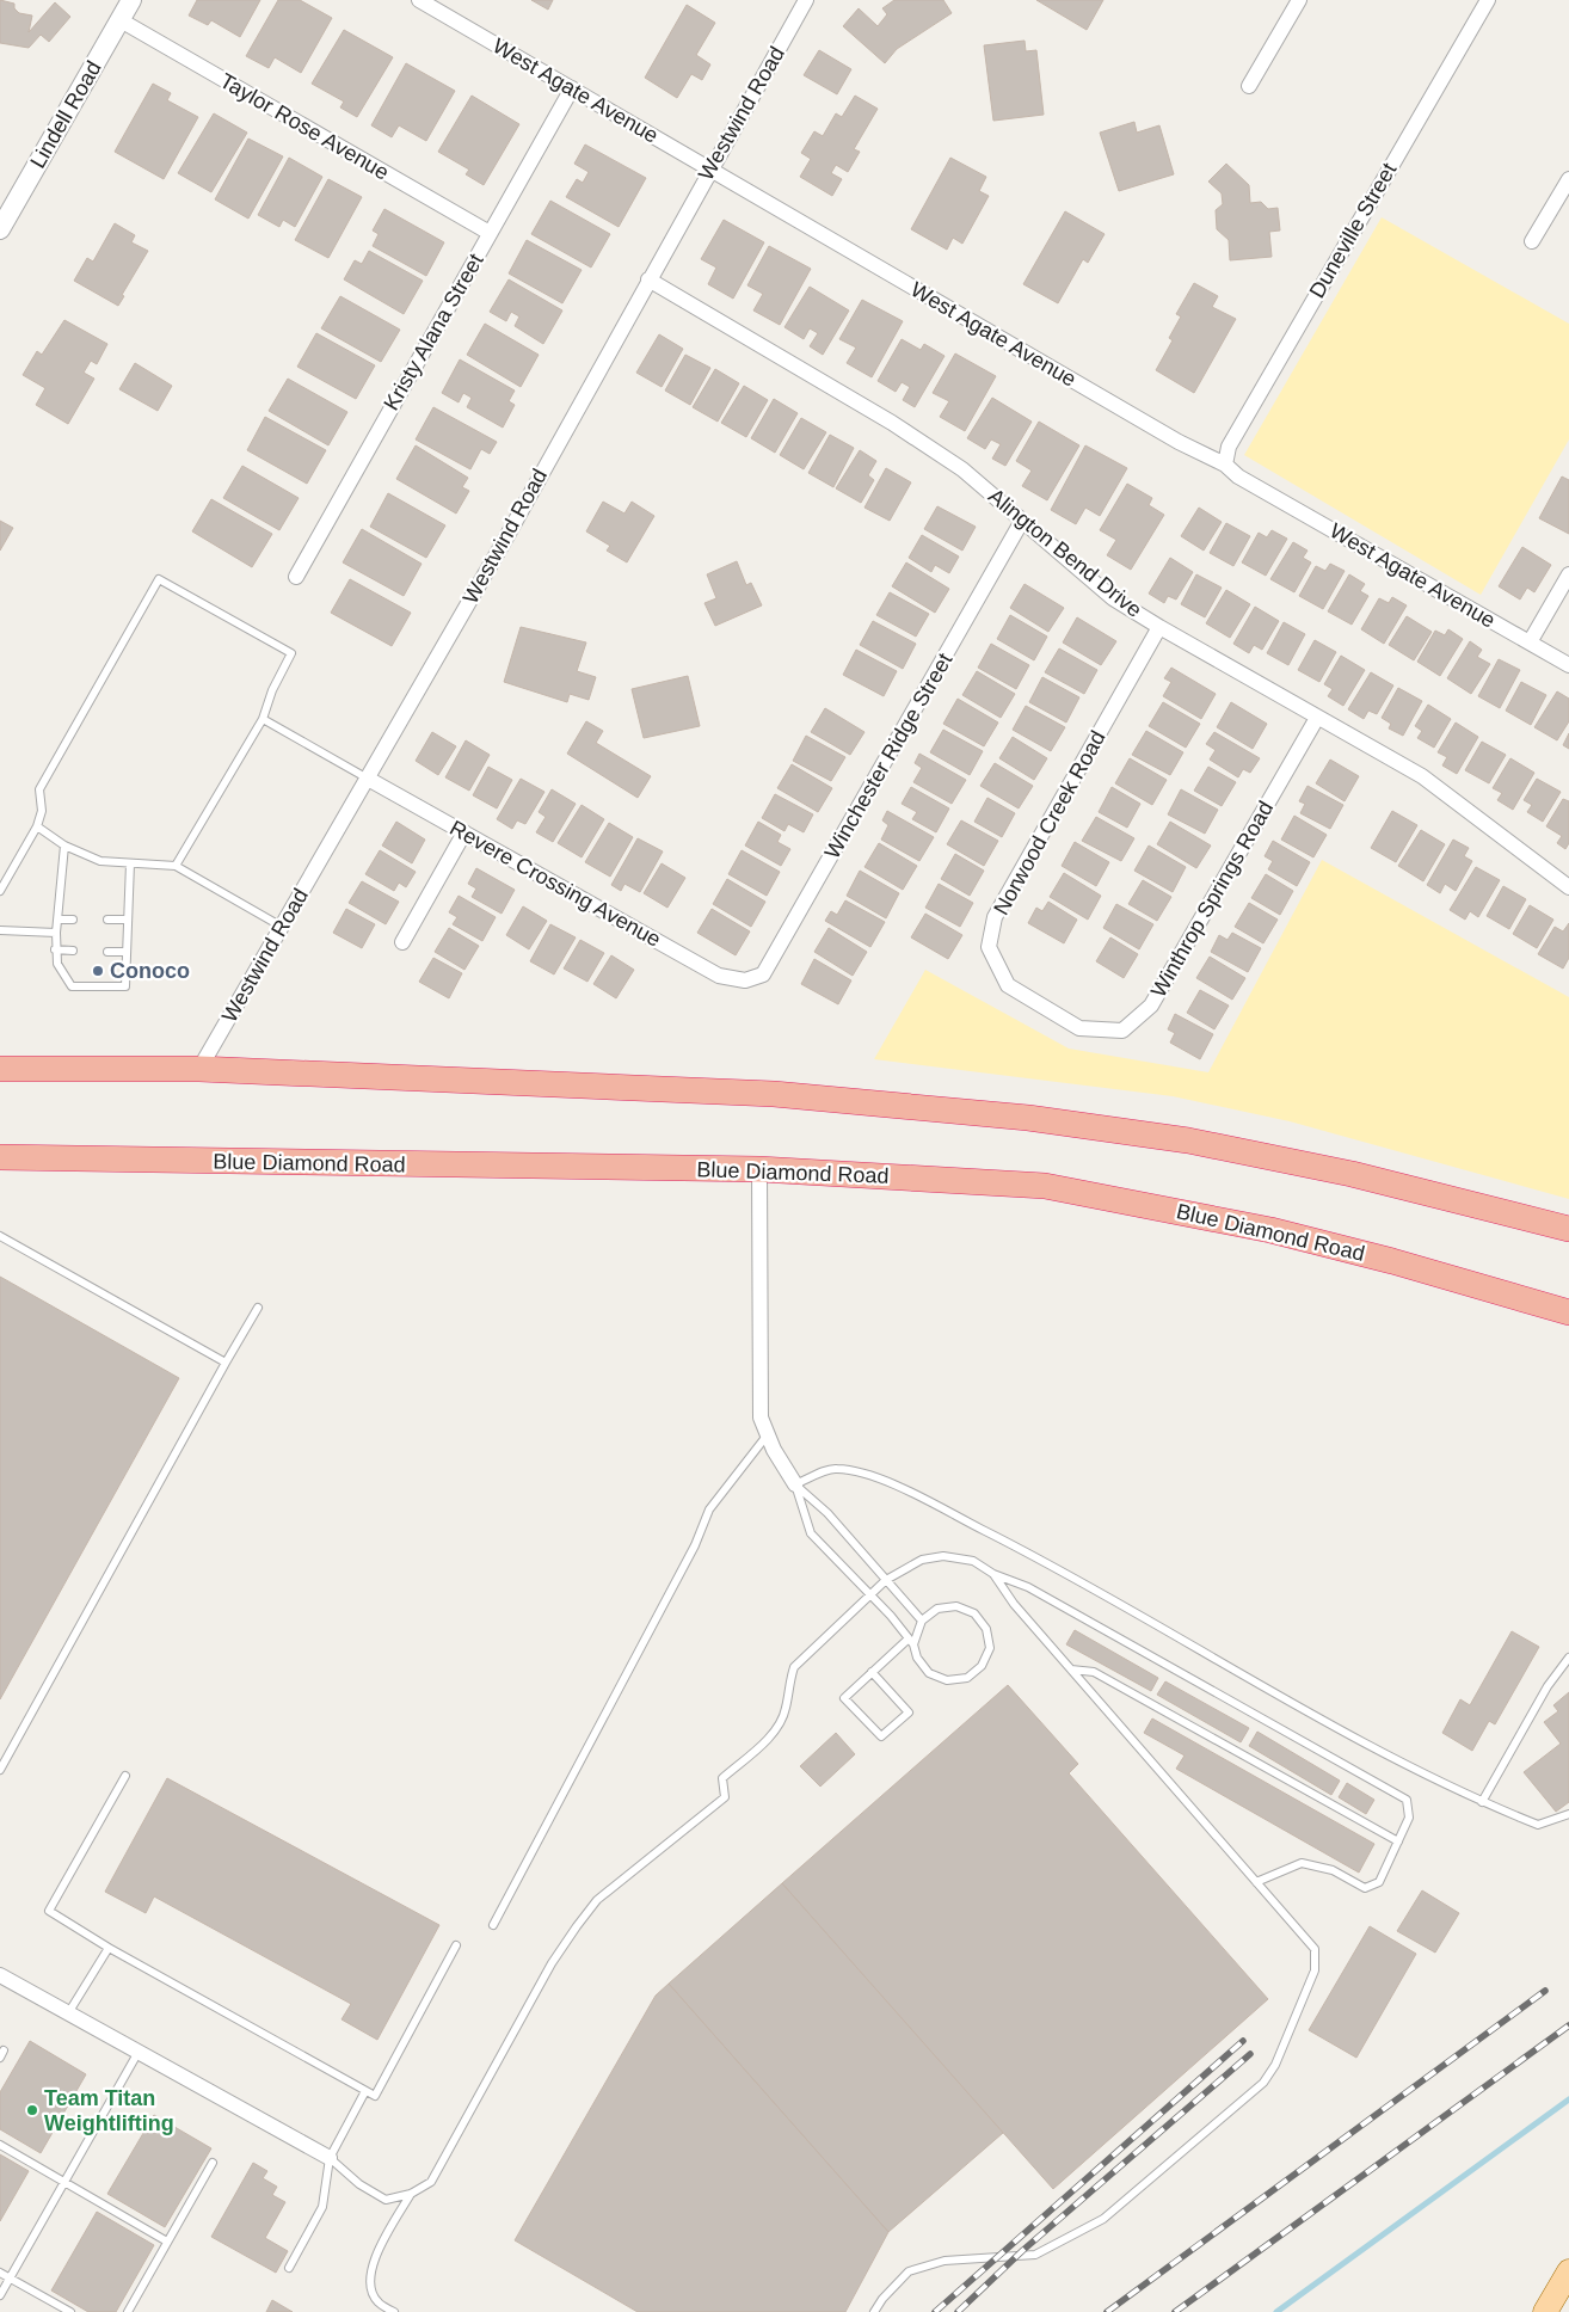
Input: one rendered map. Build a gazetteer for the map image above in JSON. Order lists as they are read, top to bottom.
{
  "streets": {
    "highway": ["Blue Diamond Road"],
    "street": [
      "West Agate Avenue",
      "Westwind Road",
      "Lindell Road",
      "Taylor Rose Avenue",
      "Duneville Street",
      "Kristy Alana Street",
      "Alington Bend Drive",
      "Winchester Ridge Street",
      "Norwood Creek Road",
      "Revere Crossing Avenue",
      "Winthrop Springs Road"
    ]
  },
  "crossings": [
    ["West Agate Avenue", "Westwind Road"],
    ["West Agate Avenue", "Duneville Street"],
    ["West Agate Avenue", "Kristy Alana Street"],
    ["Westwind Road", "Alington Bend Drive"],
    ["Westwind Road", "Revere Crossing Avenue"],
    ["Lindell Road", "Taylor Rose Avenue"],
    ["Taylor Rose Avenue", "Kristy Alana Street"],
    ["Alington Bend Drive", "Winchester Ridge Street"],
    ["Alington Bend Drive", "Norwood Creek Road"],
    ["Alington Bend Drive", "Winthrop Springs Road"],
    ["Winchester Ridge Street", "Revere Crossing Avenue"],
    ["Norwood Creek Road", "Winthrop Springs Road"]
  ],
  "places": ["Conoco", "Team Titan Weightlifting"]
}
